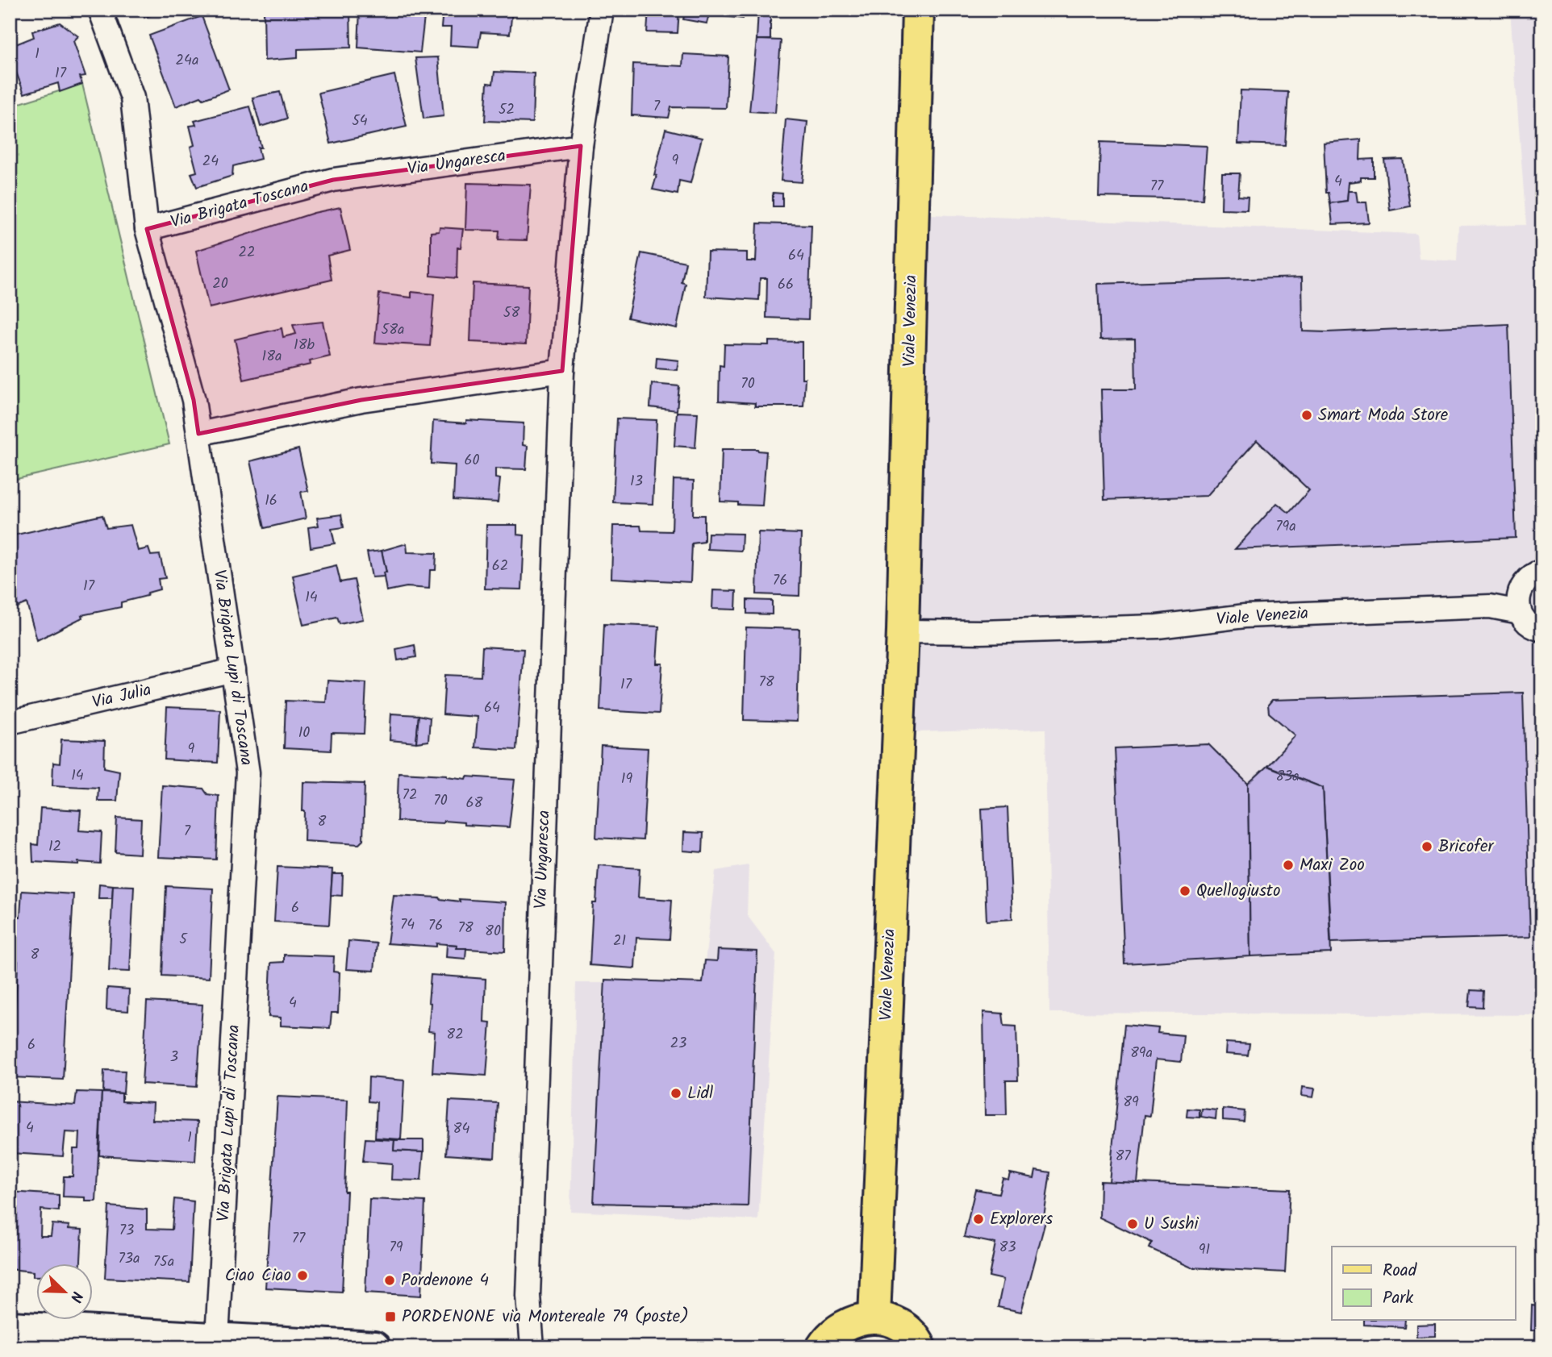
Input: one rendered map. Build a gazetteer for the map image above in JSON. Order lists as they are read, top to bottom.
{
  "streets": {
    "main road": ["Viale Venezia"],
    "street": [
      "Via Ungaresca",
      "Via Brigata Toscana",
      "Via Brigata Lupi di Toscana",
      "Via Julia"
    ]
  },
  "crossings": [
    ["Via Ungaresca", "Via Brigata Toscana"],
    ["Via Brigata Toscana", "Via Brigata Lupi di Toscana"],
    ["Via Brigata Lupi di Toscana", "Via Julia"]
  ],
  "places": {
    "other": [
      "Smart Moda Store",
      "Bricofer",
      "Maxi Zoo",
      "Quellogiusto",
      "Lidl",
      "Explorers",
      "U Sushi",
      "Ciao Ciao",
      "Pordenone 4"
    ],
    "transit": ["PORDENONE via Montereale 79 (poste)"]
  },
  "house_numbers": [
    "1",
    "24a",
    "17",
    "7",
    "52",
    "54",
    "9",
    "24",
    "4",
    "77",
    "22",
    "64",
    "20",
    "66",
    "58",
    "58a",
    "18b",
    "18a",
    "70",
    "60",
    "13",
    "16",
    "79a",
    "62",
    "76",
    "17",
    "14",
    "78",
    "17",
    "64",
    "10",
    "9",
    "14",
    "83a",
    "19",
    "72",
    "70",
    "68",
    "8",
    "7",
    "12",
    "6",
    "74",
    "76",
    "78",
    "80",
    "5",
    "21",
    "8",
    "4",
    "82",
    "23",
    "6",
    "89a",
    "3",
    "89",
    "4",
    "84",
    "1",
    "87",
    "73",
    "77",
    "79",
    "83",
    "91",
    "73a",
    "75a"
  ],
  "legend": ["Road", "Park"],
  "north": "bottom right"
}
